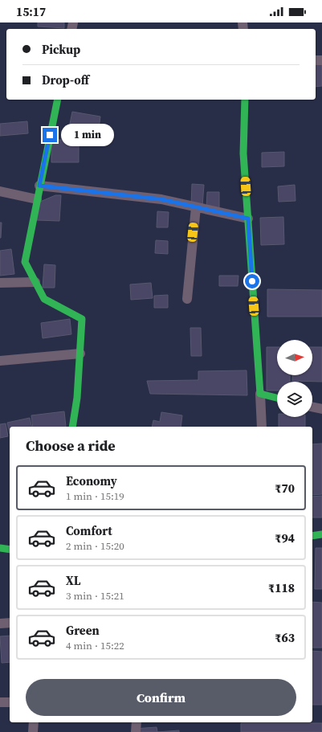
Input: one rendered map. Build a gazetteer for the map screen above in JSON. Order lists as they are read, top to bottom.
{
  "north": "right",
  "page": {
    "status": "15:17",
    "banner": ["Pickup", "Drop-off"],
    "bubble": "1 min",
    "heading": "Choose a ride",
    "list": [
      {
        "name": "Economy",
        "note": "1 min · 15:19",
        "value": "₹70"
      },
      {
        "name": "Comfort",
        "note": "2 min · 15:20",
        "value": "₹94"
      },
      {
        "name": "XL",
        "note": "3 min · 15:21",
        "value": "₹118"
      },
      {
        "name": "Green",
        "note": "4 min · 15:22",
        "value": "₹63"
      }
    ],
    "buttons": "Confirm"
  }
}
